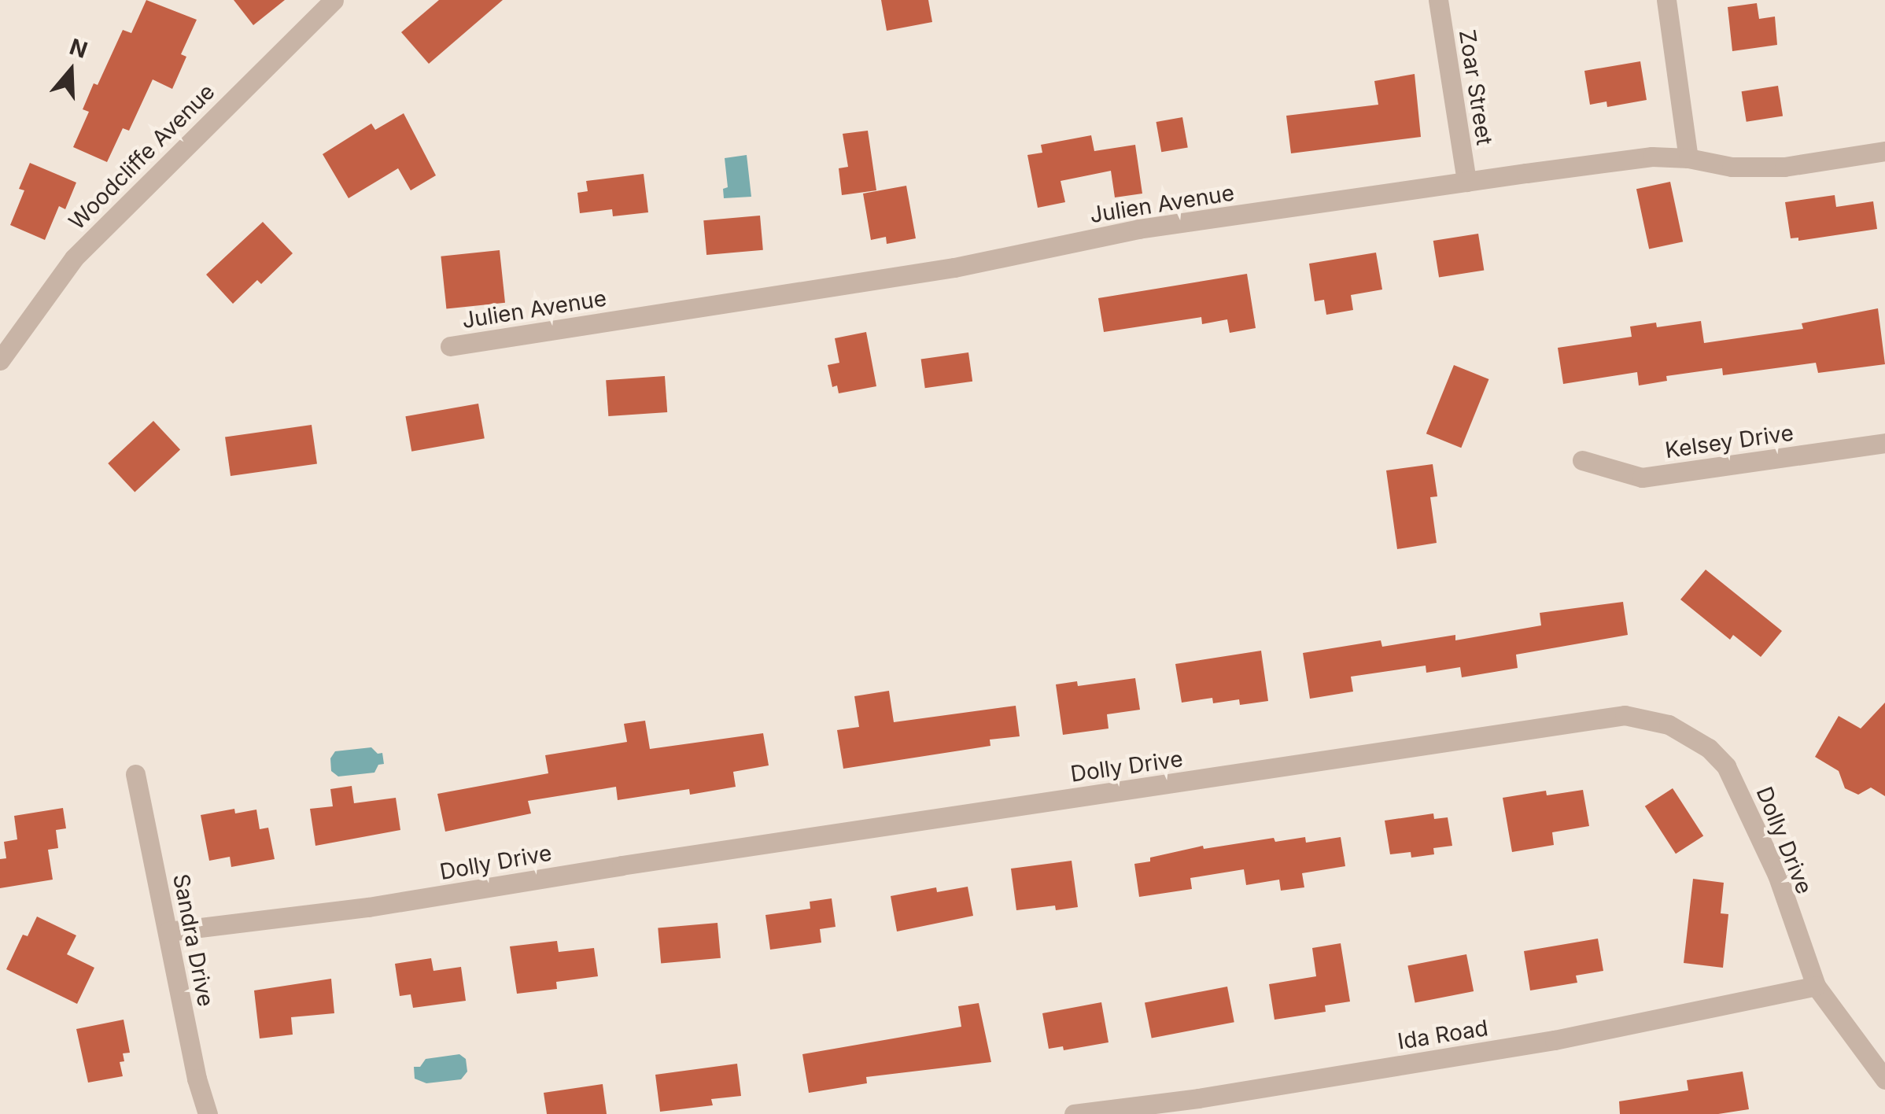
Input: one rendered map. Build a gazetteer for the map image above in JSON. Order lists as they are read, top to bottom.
{
  "streets": {
    "street": [
      "Zoar Street",
      "Woodcliffe Avenue",
      "Julien Avenue",
      "Kelsey Drive",
      "Dolly Drive",
      "Sandra Drive",
      "Ida Road"
    ]
  },
  "crossings": [
    ["Zoar Street", "Julien Avenue"],
    ["Dolly Drive", "Sandra Drive"],
    ["Dolly Drive", "Ida Road"]
  ],
  "north": "top"
}
